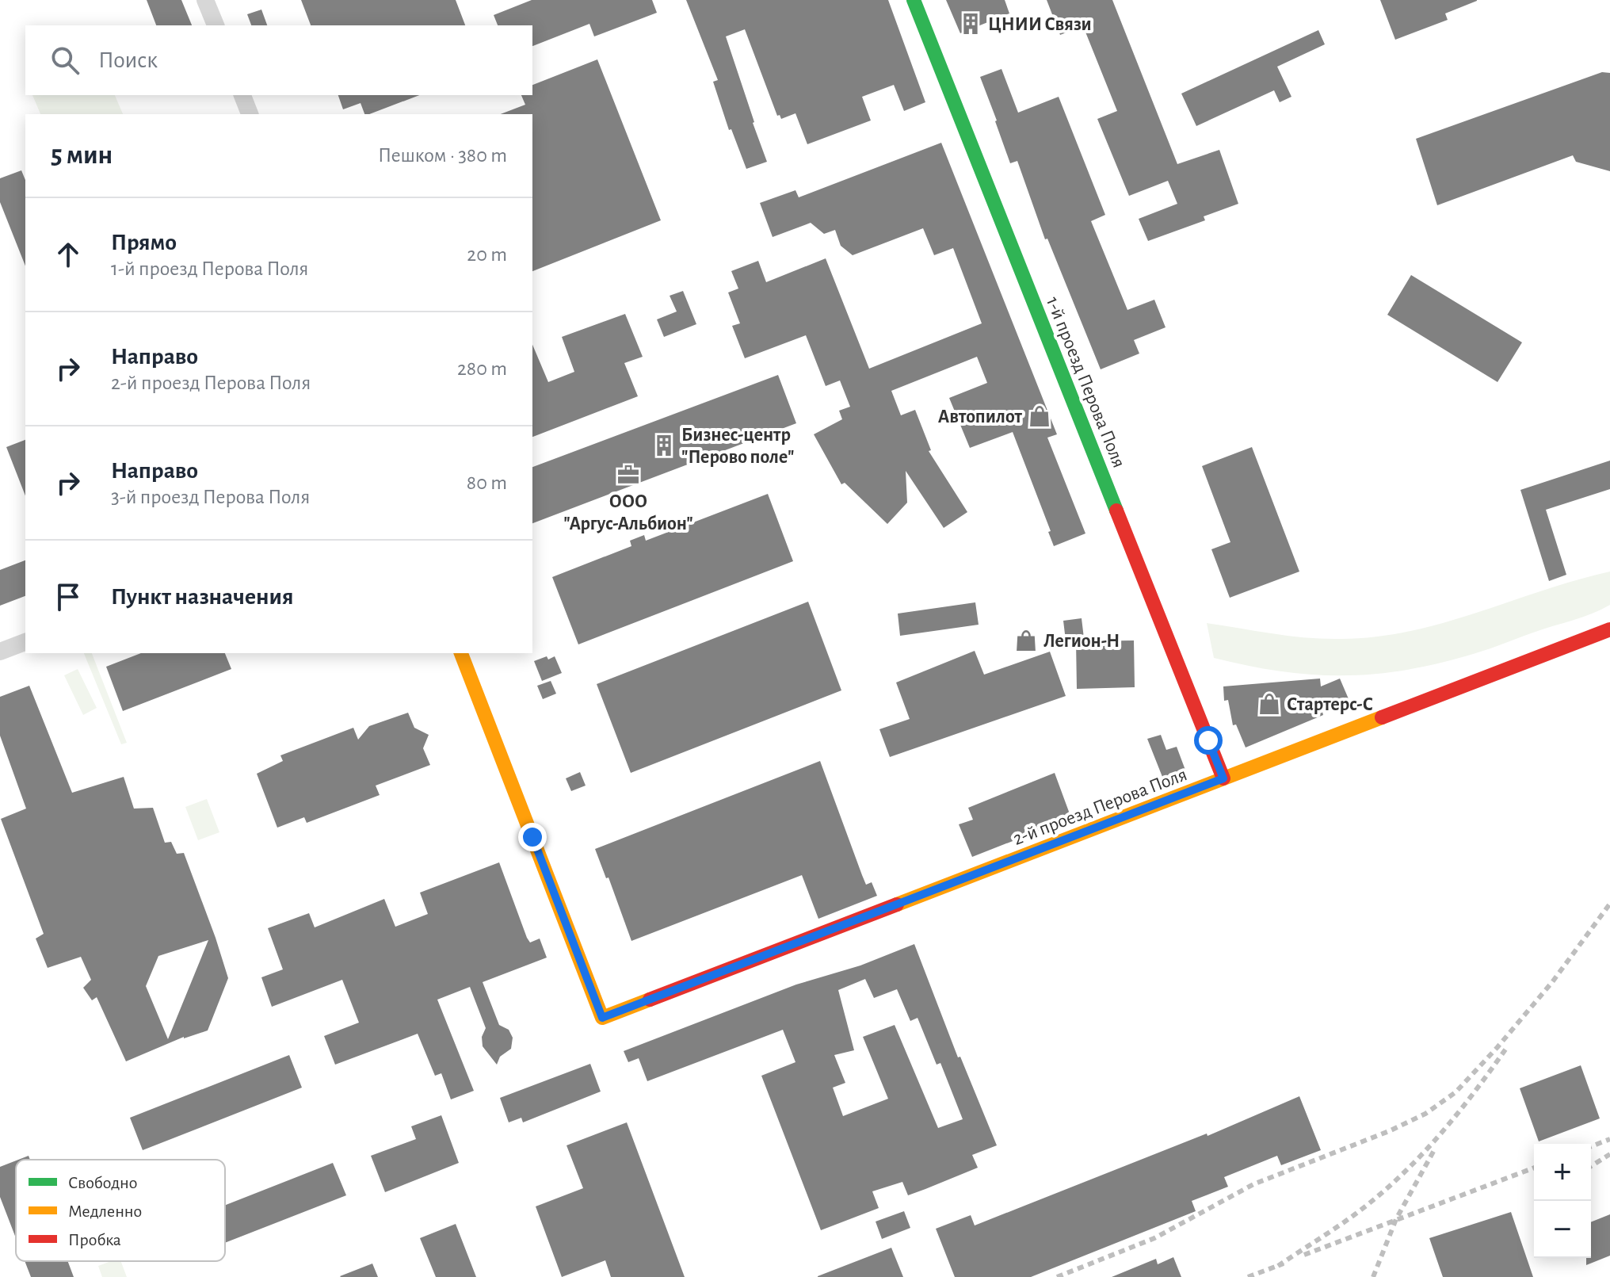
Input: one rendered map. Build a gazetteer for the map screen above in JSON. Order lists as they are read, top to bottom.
{
  "streets": {
    "street": ["1-й проезд Перова Поля", "2-й проезд Перова Поля"]
  },
  "crossings": [
    ["1-й проезд Перова Поля", "2-й проезд Перова Поля"]
  ],
  "places": {
    "building": ["ЦНИИ Связи", "Бизнес-центр \"Перово поле\""],
    "shop": ["Автопилот", "Легион-Н", "Стартерс-С"],
    "office": ["ООО \"Аргус-Альбион\""]
  },
  "legend": ["Свободно", "Медленно", "Пробка"],
  "page": {
    "search": "Поиск",
    "heading": ["5 мин", "Пешком · 380 m"],
    "list": [
      ["Прямо", "1-й проезд Перова Поля", "20 m"],
      ["Направо", "2-й проезд Перова Поля", "280 m"],
      ["Направо", "3-й проезд Перова Поля", "80 m"],
      "Пункт назначения"
    ],
    "map_buttons": ["+", "−"]
  }
}
